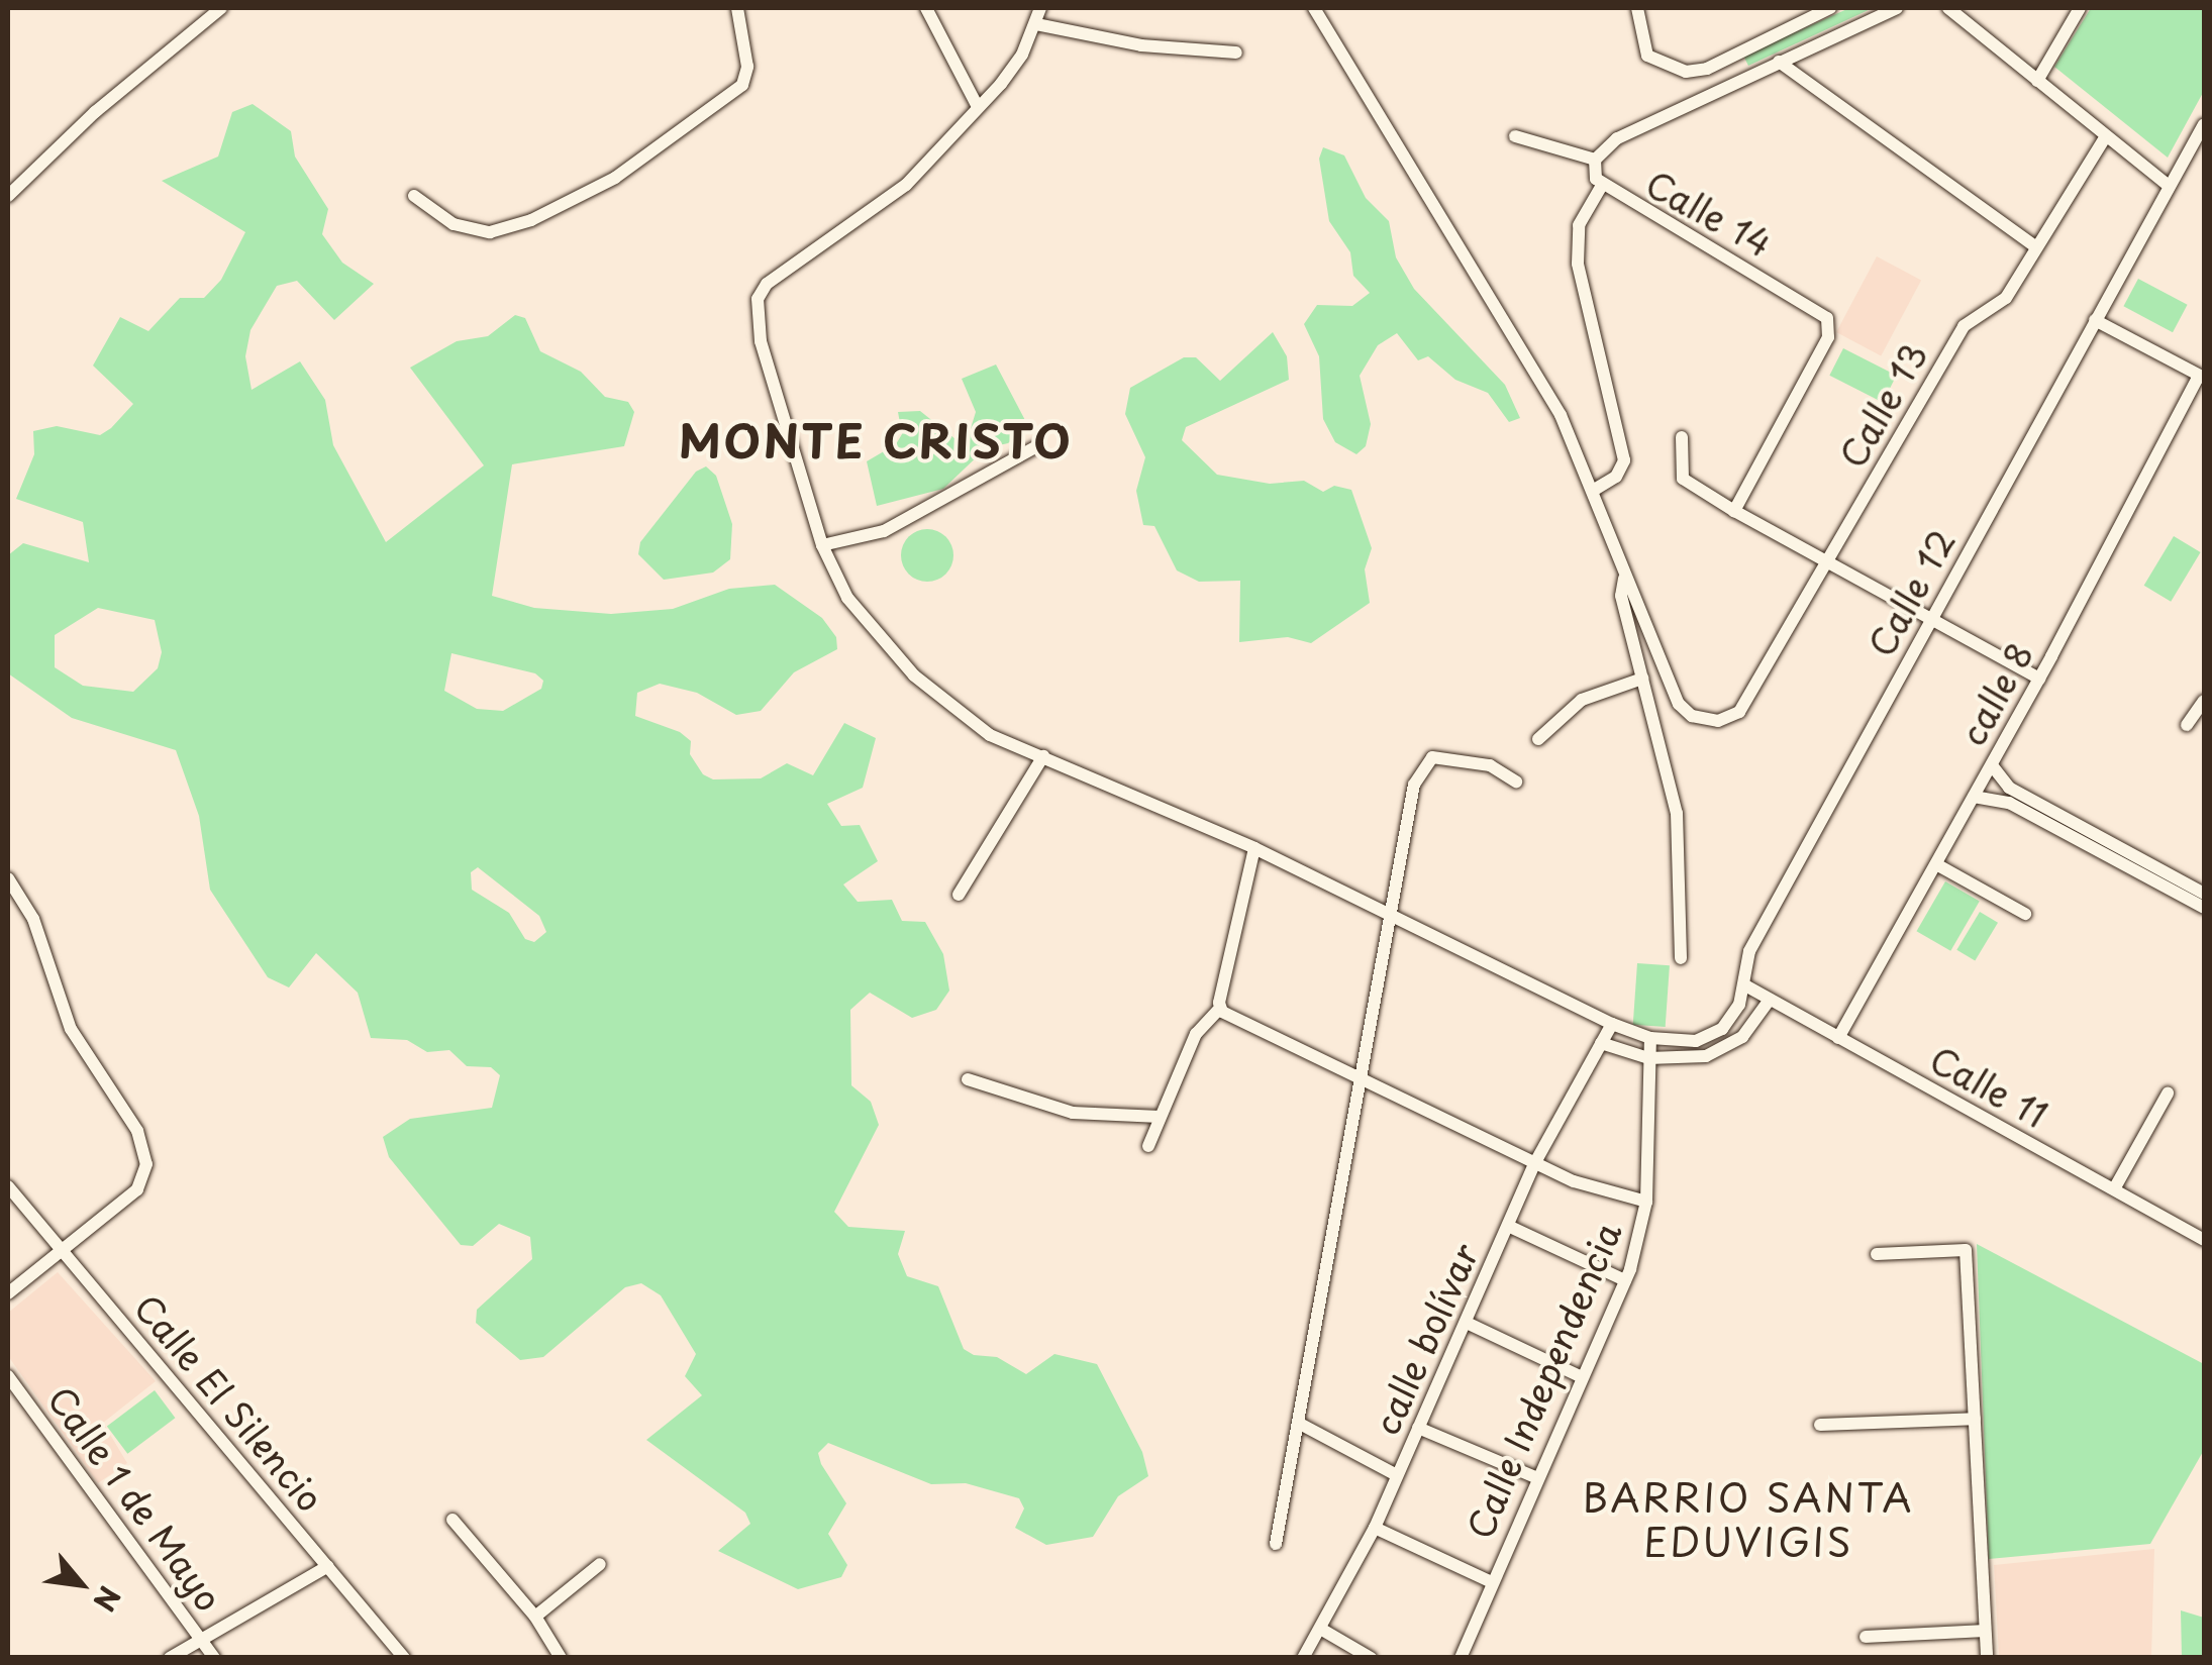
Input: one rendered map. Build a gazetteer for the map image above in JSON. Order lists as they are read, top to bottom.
{
  "streets": {
    "street": [
      "Calle 14",
      "Calle 13",
      "Calle 12",
      "calle 8",
      "Calle 11",
      "calle bolívar",
      "Calle Independencia",
      "Calle El Silencio",
      "Calle 1 de Mayo"
    ]
  },
  "crossings": [
    ["Calle 12", "Calle 11"],
    ["Calle 12", "Calle Independencia"],
    ["calle 8", "Calle 11"]
  ],
  "districts": ["MONTE CRISTO", "BARRIO SANTA EDUVIGIS"],
  "north": "bottom right"
}
